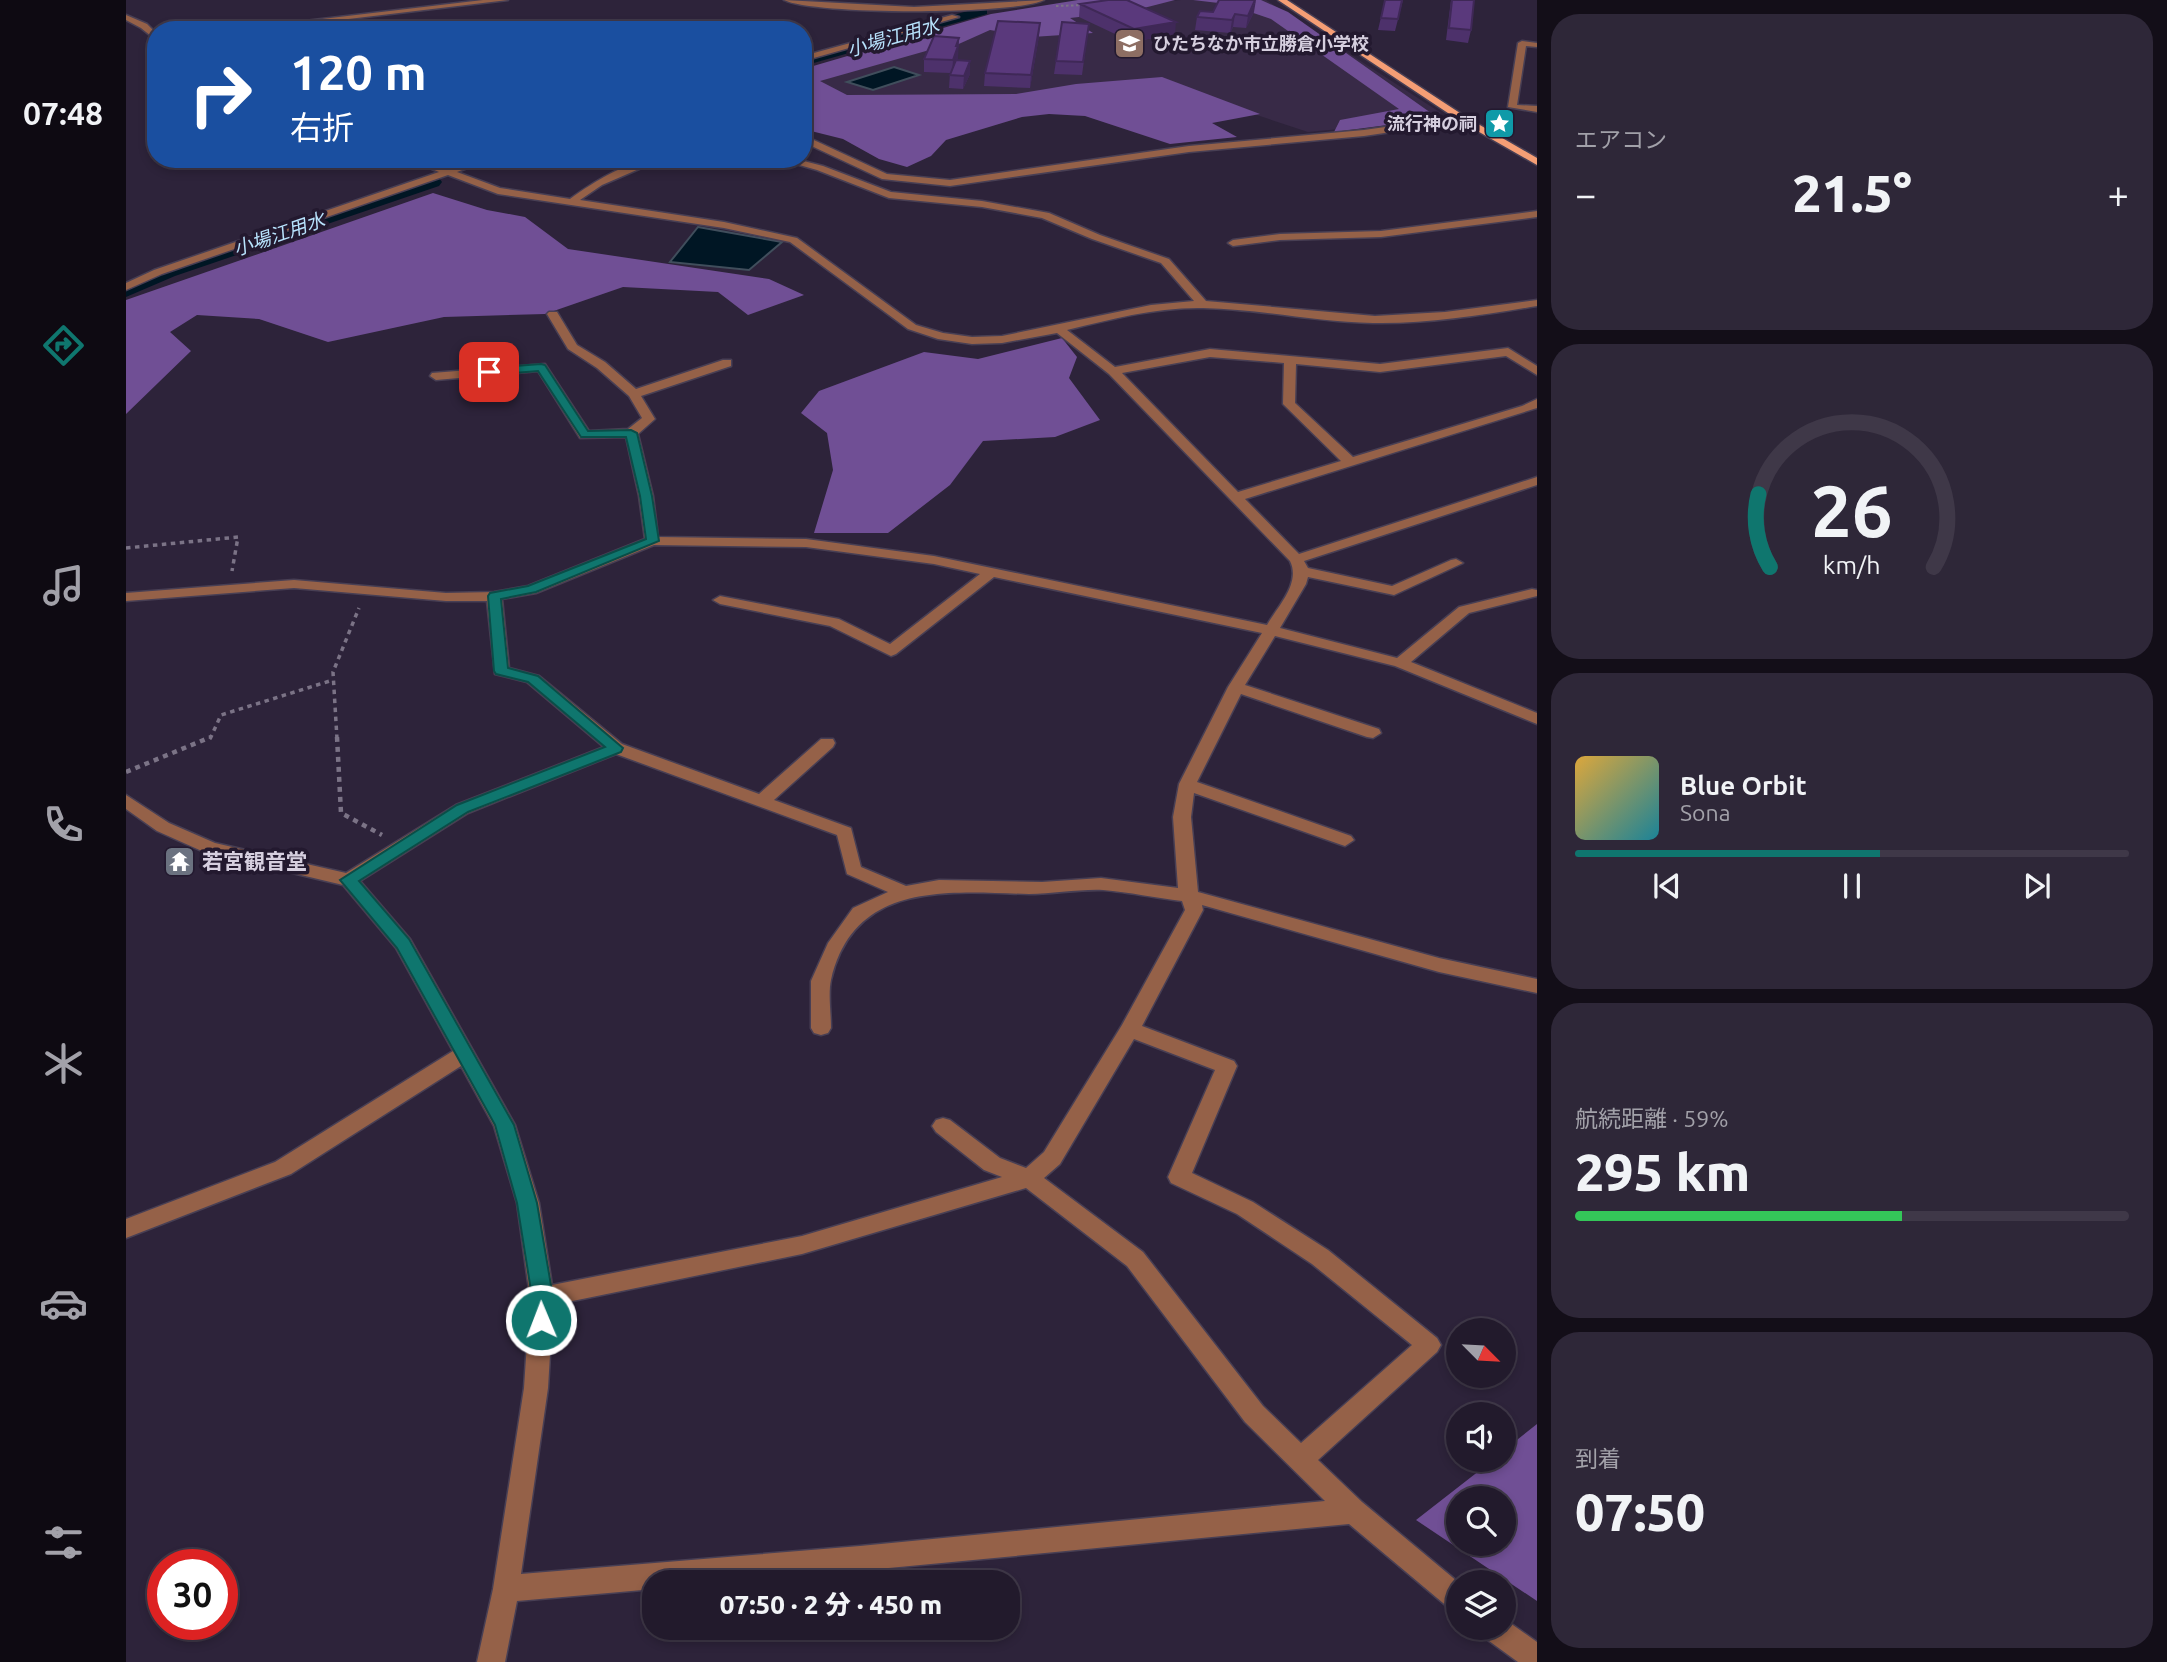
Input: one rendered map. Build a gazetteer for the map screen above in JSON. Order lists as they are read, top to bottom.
{
  "water": ["小場江用水"],
  "places": {
    "school or university": ["ひたちなか市立勝倉小学校"],
    "place": ["流行神の祠"],
    "temple": ["若宮観音堂"]
  },
  "north": "bottom right",
  "page": {
    "tabs": "07:48",
    "tile": [
      "エアコン",
      ["航続距離 · 59%", "295 km"],
      ["到着", "07:50"]
    ],
    "turn": ["120 m", "右折"],
    "heat": ["−", "21.5°", "+"],
    "song": ["Blue Orbit", "Sona"],
    "limit": "30",
    "trip": "07:50 · 2 分 · 450 m",
    "gauge": ["26", "km/h"]
  }
}
